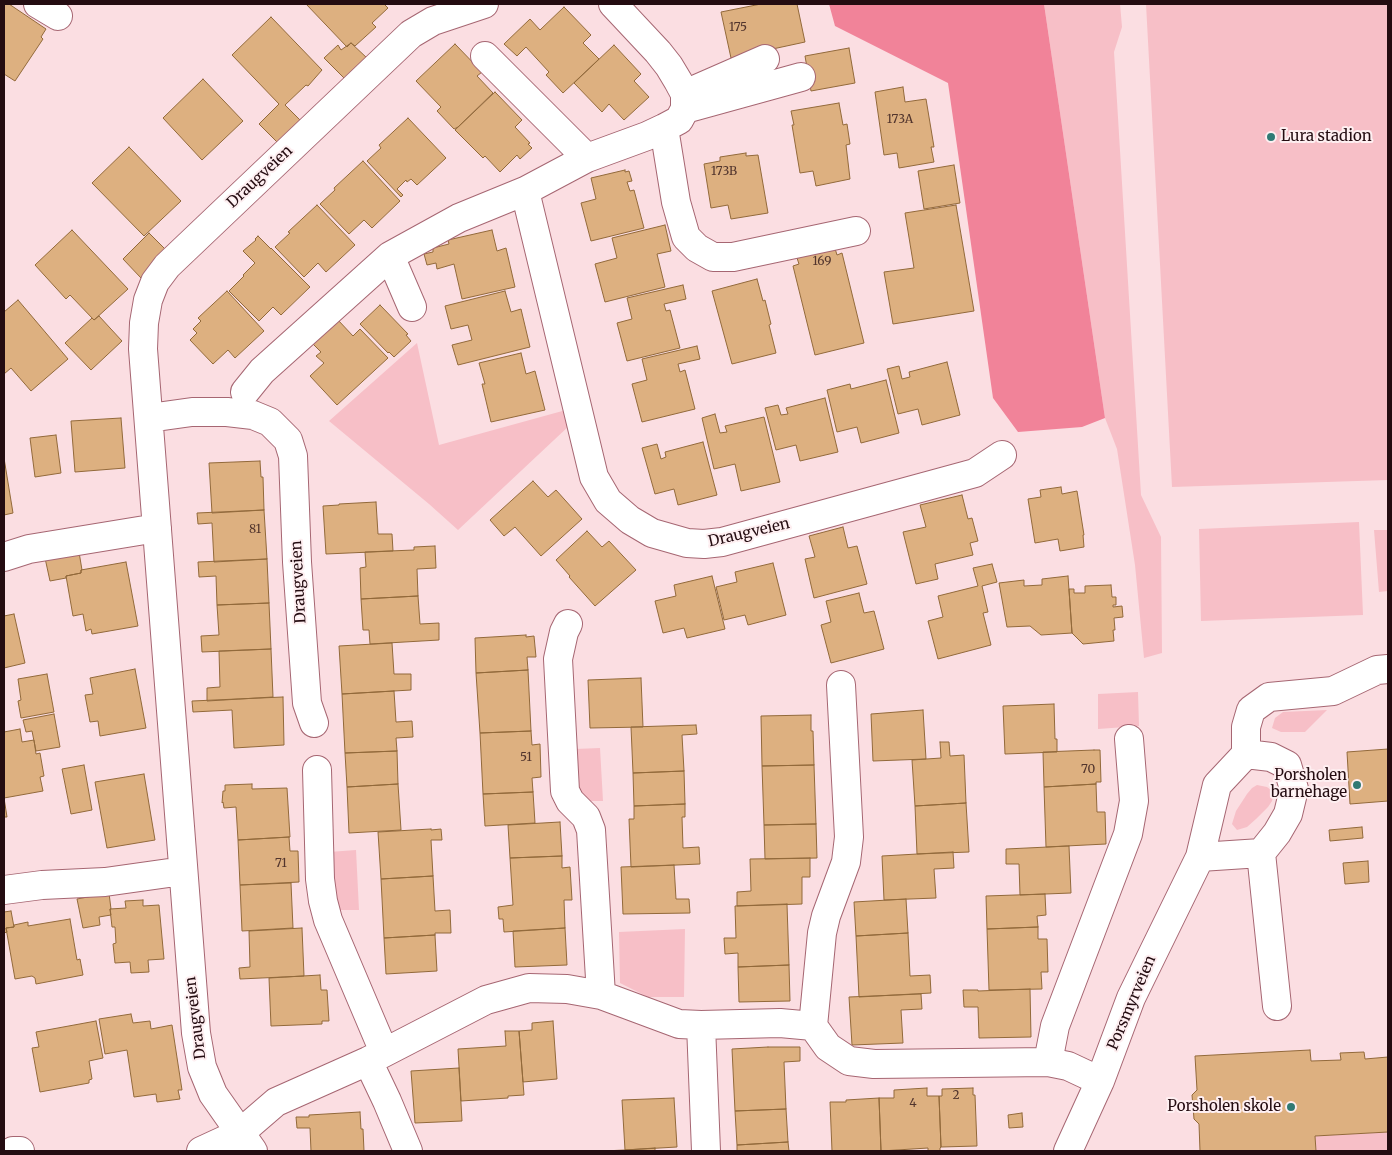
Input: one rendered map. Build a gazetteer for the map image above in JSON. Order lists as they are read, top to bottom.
{
  "streets": {
    "street": ["Draugveien", "Porsmyrveien"]
  },
  "places": ["Lura stadion", "Porsholen barnehage", "Porsholen skole"],
  "house_numbers": [
    "175",
    "173A",
    "173B",
    "169",
    "81",
    "51",
    "70",
    "71",
    "2",
    "4"
  ]
}
